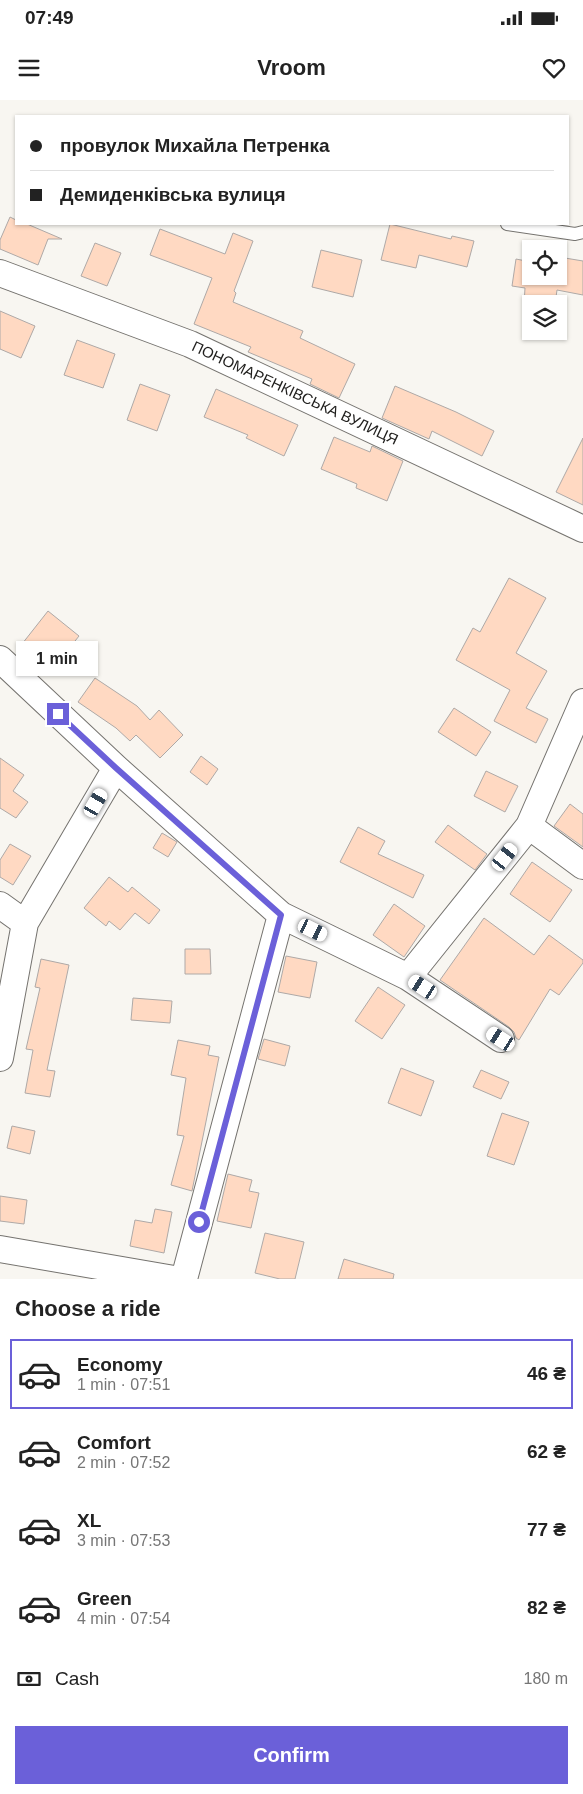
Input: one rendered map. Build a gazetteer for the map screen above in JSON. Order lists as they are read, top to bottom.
{
  "streets": {
    "street": ["ПОНОМАРЕНКІВСЬКА ВУЛИЦЯ"]
  },
  "page": {
    "status": "07:49",
    "header": "Vroom",
    "banner": ["провулок Михайла Петренка", "Демиденківська вулиця"],
    "bubble": "1 min",
    "heading": "Choose a ride",
    "list": [
      {
        "name": "Economy",
        "note": "1 min · 07:51",
        "value": "46 ₴"
      },
      {
        "name": "Comfort",
        "note": "2 min · 07:52",
        "value": "62 ₴"
      },
      {
        "name": "XL",
        "note": "3 min · 07:53",
        "value": "77 ₴"
      },
      {
        "name": "Green",
        "note": "4 min · 07:54",
        "value": "82 ₴"
      }
    ],
    "pay": ["Cash", "180 m"],
    "buttons": "Confirm"
  }
}
